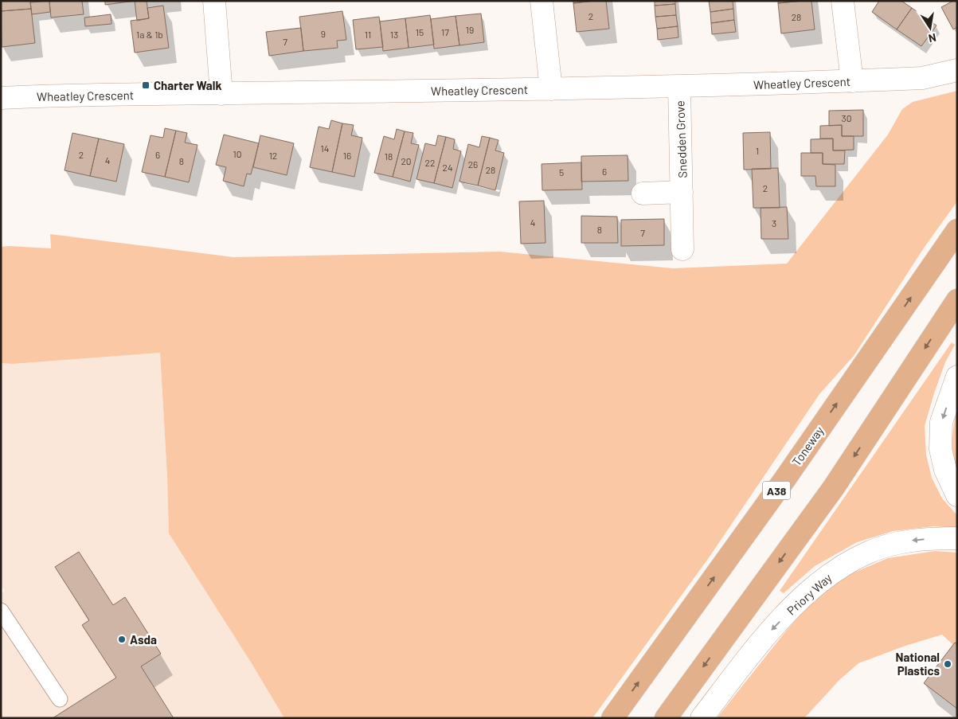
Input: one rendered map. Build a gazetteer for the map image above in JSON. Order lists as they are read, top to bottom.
{
  "streets": {
    "main road": ["Toneway", "A38"],
    "street": ["Wheatley Crescent", "Snedden Grove", "Priory Way"]
  },
  "crossings": [
    ["Wheatley Crescent", "Snedden Grove"]
  ],
  "one_way": ["Priory Way"],
  "places": {
    "transit": ["Charter Walk"],
    "other": ["Asda", "National Plastics"]
  },
  "house_numbers": [
    "2",
    "28",
    "19",
    "15",
    "17",
    "9",
    "1a & 1b",
    "11",
    "13",
    "7",
    "30",
    "14",
    "1",
    "10",
    "2",
    "6",
    "12",
    "16",
    "18",
    "4",
    "8",
    "20",
    "22",
    "26",
    "24",
    "28",
    "6",
    "5",
    "2",
    "4",
    "3",
    "8",
    "7"
  ],
  "north": "bottom"
}
